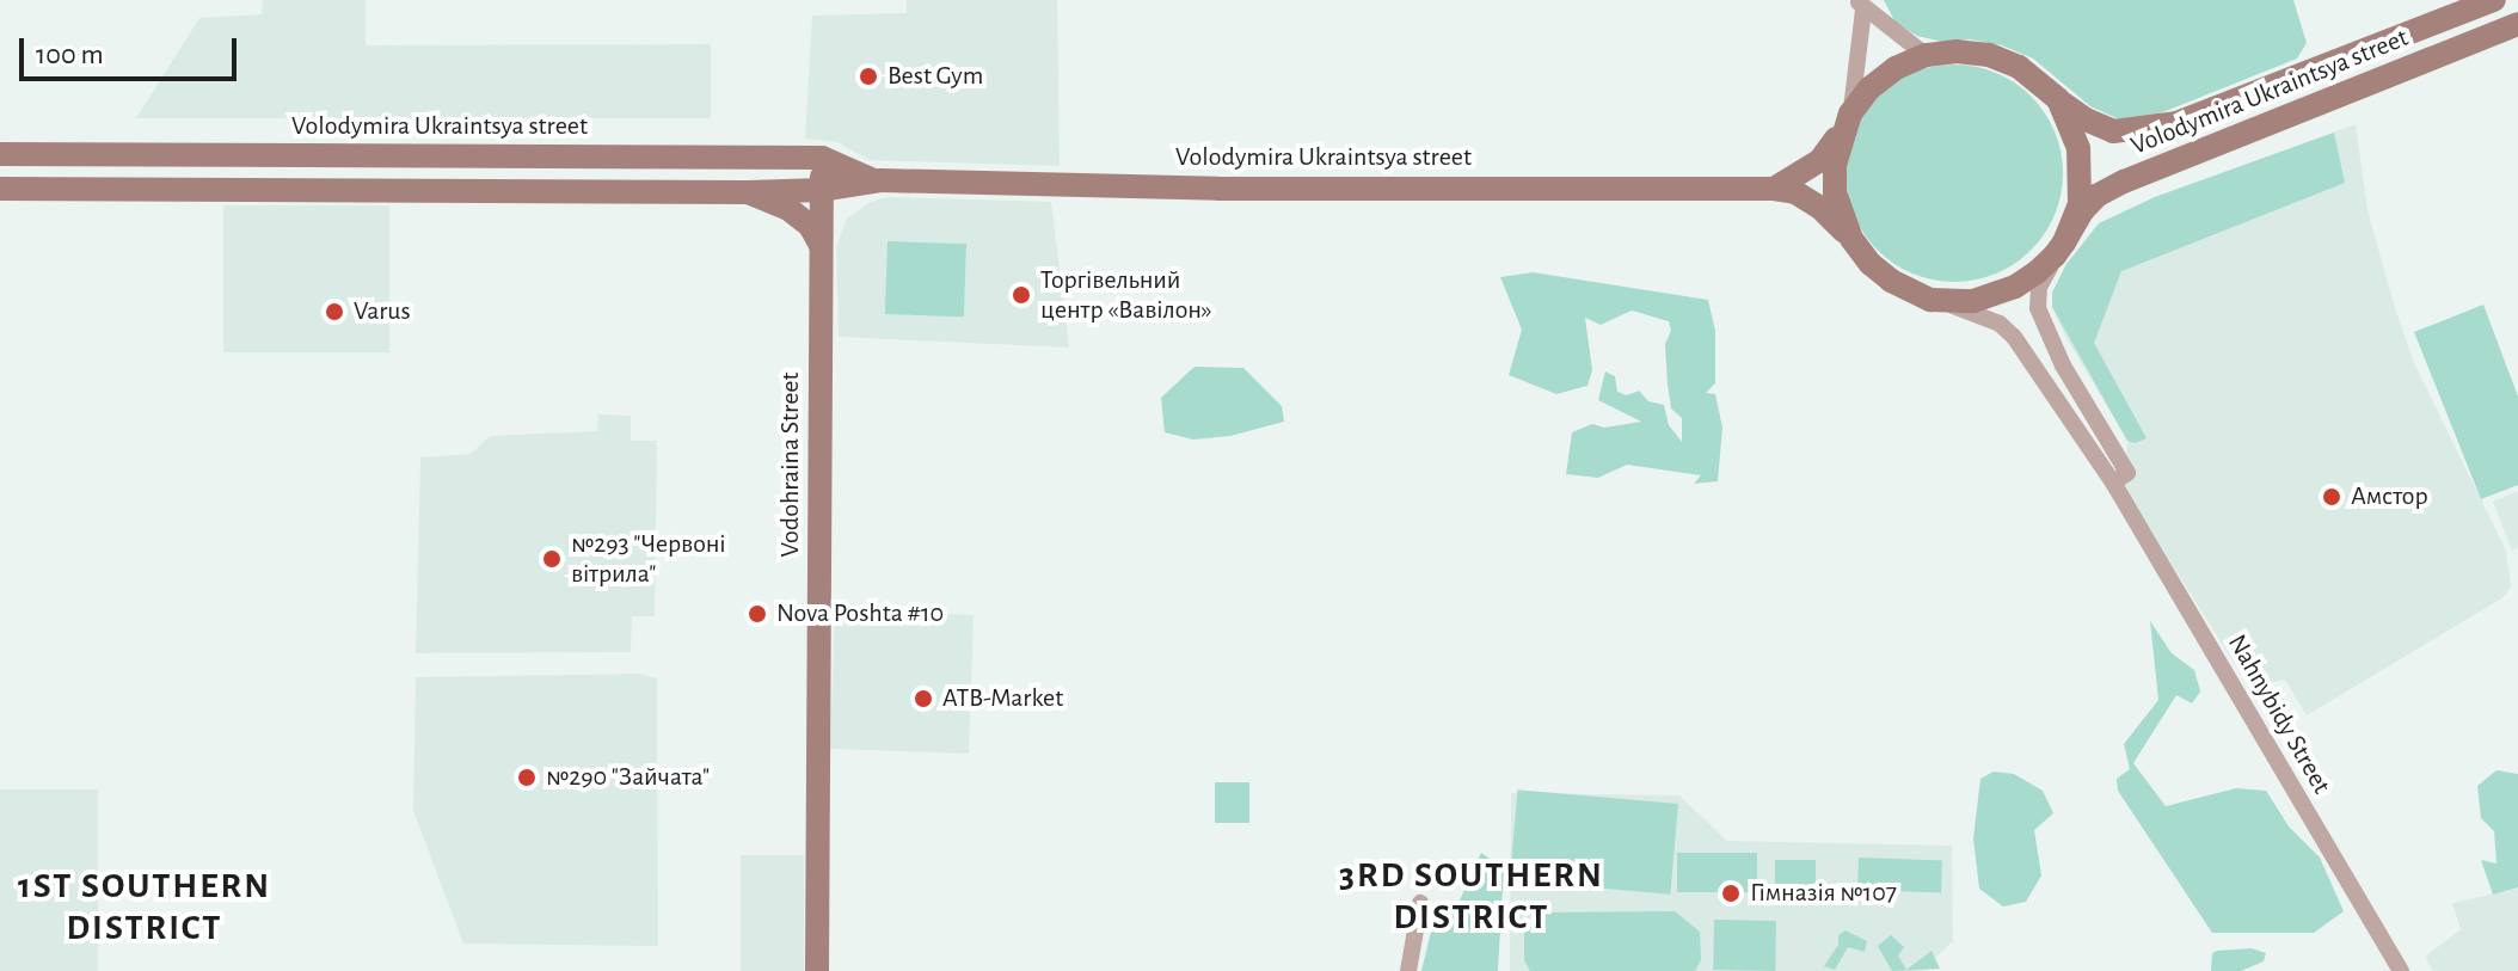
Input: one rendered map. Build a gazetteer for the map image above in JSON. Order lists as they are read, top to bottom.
{
  "streets": {
    "street": ["Volodymira Ukraintsya street", "Vodohraina Street", "Nahnybidy Street"]
  },
  "crossings": [
    ["Volodymira Ukraintsya street", "Vodohraina Street"],
    ["Volodymira Ukraintsya street", "Nahnybidy Street"]
  ],
  "districts": ["3RD SOUTHERN DISTRICT", "1ST SOUTHERN DISTRICT"],
  "places": [
    "Best Gym",
    "Торгівельний центр «Вавілон»",
    "Varus",
    "Амстор",
    "№293 \"Червоні вітрила\"",
    "Nova Poshta #10",
    "ATB-Market",
    "№290 \"Зайчата\"",
    "Гімназія №107"
  ],
  "scale_bar": "100 m"
}
